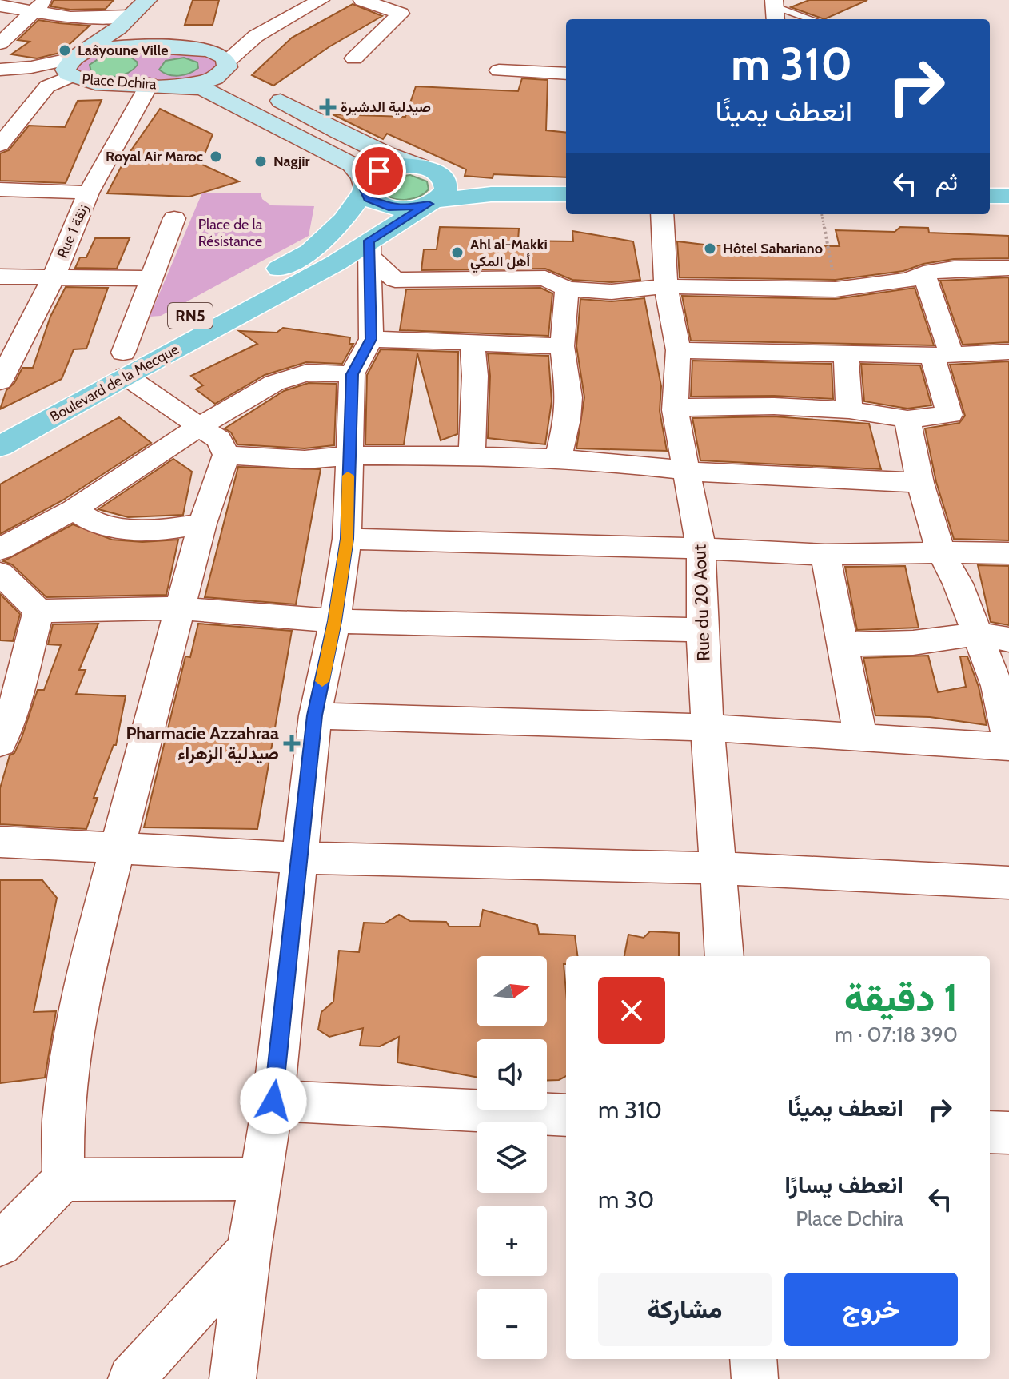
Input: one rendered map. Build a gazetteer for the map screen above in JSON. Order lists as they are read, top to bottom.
{
  "streets": {
    "main road": ["RN5", "Boulevard de la Mecque"],
    "street": ["Place Dchira", "Rue 1 زنقة", "Rue du 20 Aout"]
  },
  "crossings": [
    ["Place Dchira", "Rue 1 زنقة"],
    ["RN5", "Boulevard de la Mecque"]
  ],
  "parks": ["Place de la Résistance"],
  "places": {
    "other": [
      "Laâyoune Ville",
      "Royal Air Maroc",
      "Nagjir",
      "Hôtel Sahariano",
      "Ahl al-Makki أهل المكي"
    ],
    "health": ["صيدلية الدشيرة", "Pharmacie Azzahraa صيدلية الزهراء"]
  },
  "north": "right",
  "page": {
    "turn": ["310 m", "انعطف يمينًا"],
    "then": "ثم",
    "map_buttons": ["+", "−"],
    "heading": ["1 دقيقة", "390 m · 07:18"],
    "list": [
      {
        "name": "انعطف يمينًا",
        "value": "310 m"
      },
      {
        "name": "انعطف يسارًا",
        "note": "Place Dchira",
        "value": "30 m"
      }
    ],
    "buttons": ["خروج", "مشاركة"]
  }
}
